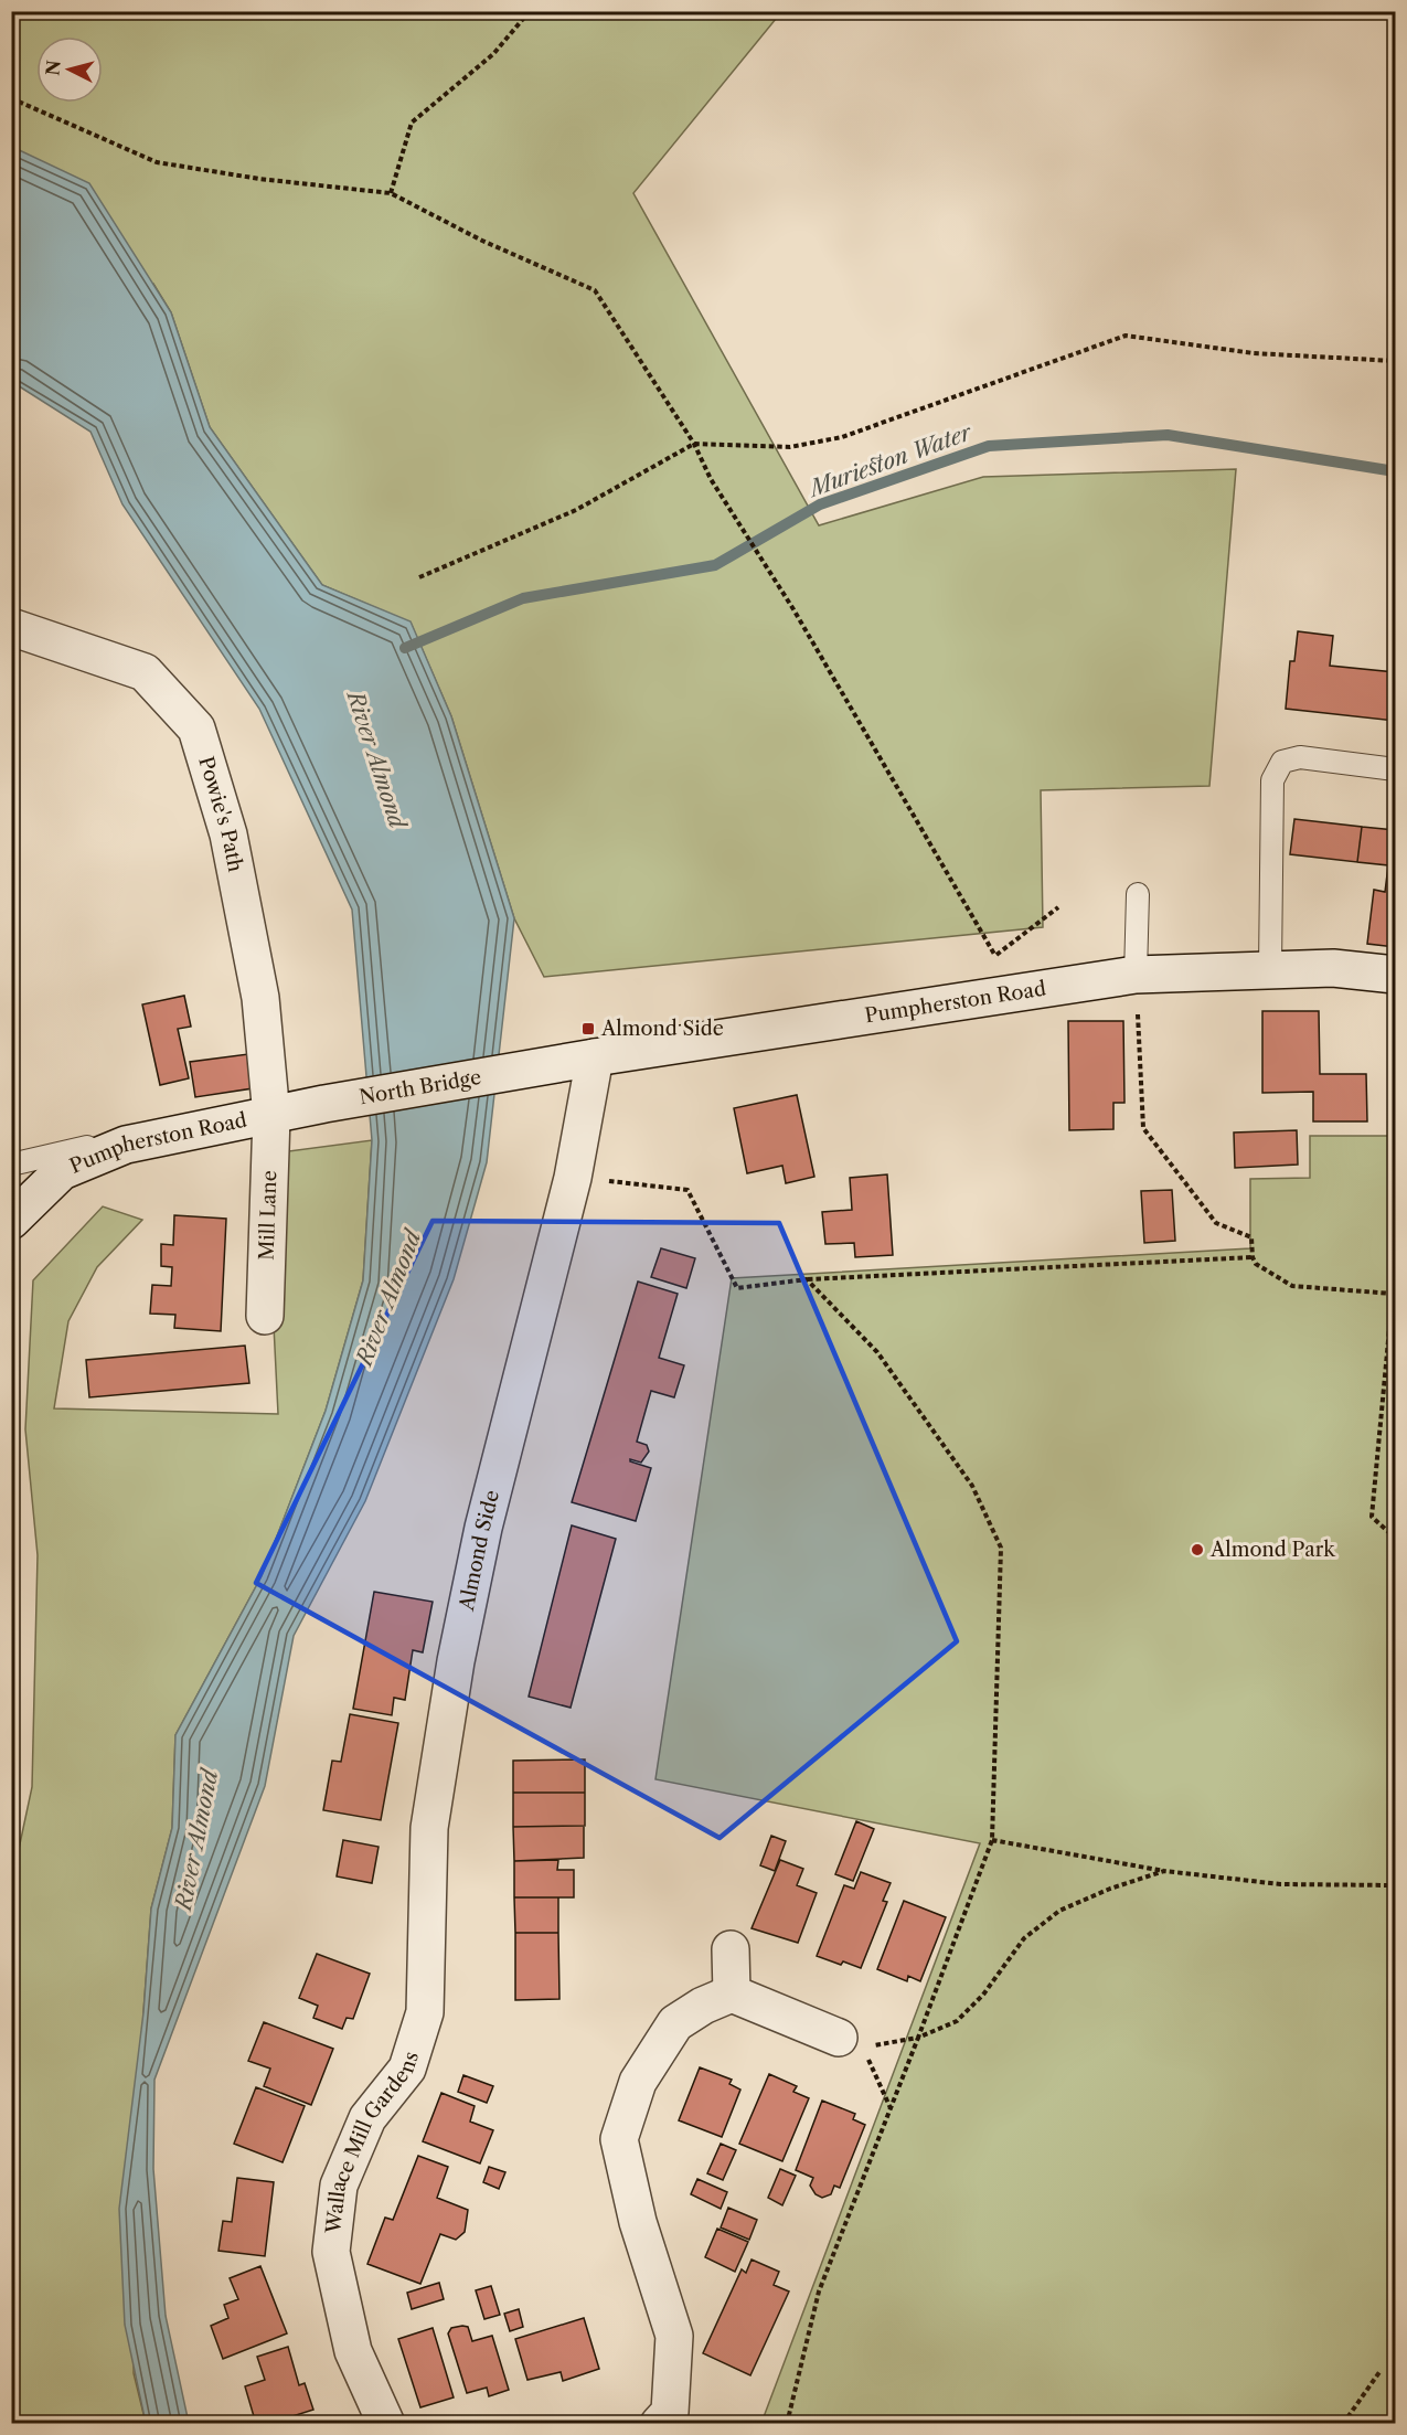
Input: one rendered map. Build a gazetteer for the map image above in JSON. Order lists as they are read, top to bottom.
{
  "streets": {
    "street": [
      "Powie's Path",
      "Pumpherston Road",
      "North Bridge",
      "Mill Lane",
      "Almond Side",
      "Wallace Mill Gardens"
    ]
  },
  "crossings": [
    ["Powie's Path", "Pumpherston Road"],
    ["Powie's Path", "Mill Lane"],
    ["Pumpherston Road", "North Bridge"],
    ["Pumpherston Road", "Mill Lane"],
    ["Pumpherston Road", "Almond Side"],
    ["Almond Side", "Wallace Mill Gardens"]
  ],
  "water": ["Murieston Water", "River Almond"],
  "places": {
    "transit": ["Almond Side"],
    "other": ["Almond Park"]
  },
  "north": "left"
}
